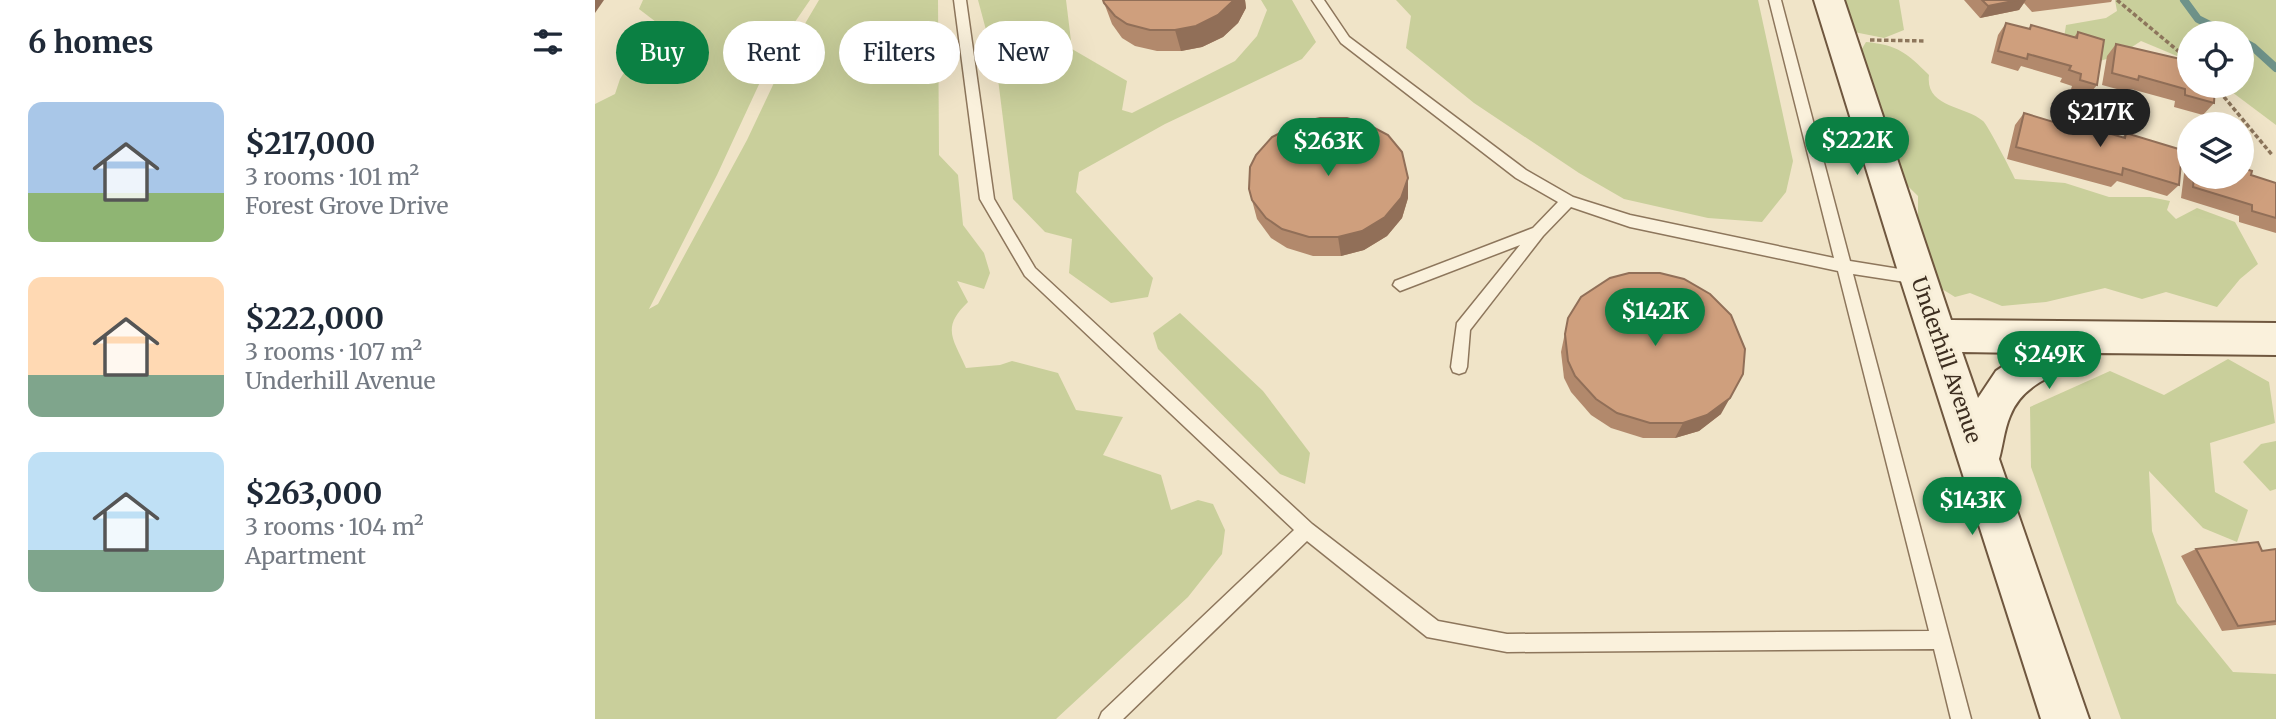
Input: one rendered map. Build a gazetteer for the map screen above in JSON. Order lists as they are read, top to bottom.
{
  "streets": {
    "street": ["Underhill Avenue"]
  },
  "page": {
    "heading": "6 homes",
    "chip": [
      "Buy",
      "Rent",
      "Filters",
      "New"
    ],
    "list": [
      {
        "name": "$217,000",
        "note": "3 rooms · 101 m² · Forest Grove Drive"
      },
      {
        "name": "$222,000",
        "note": "3 rooms · 107 m² · Underhill Avenue"
      },
      {
        "name": "$263,000",
        "note": "3 rooms · 104 m² · Apartment"
      }
    ],
    "price": [
      "$217K",
      "$222K",
      "$263K",
      "$142K",
      "$249K",
      "$143K"
    ]
  }
}
